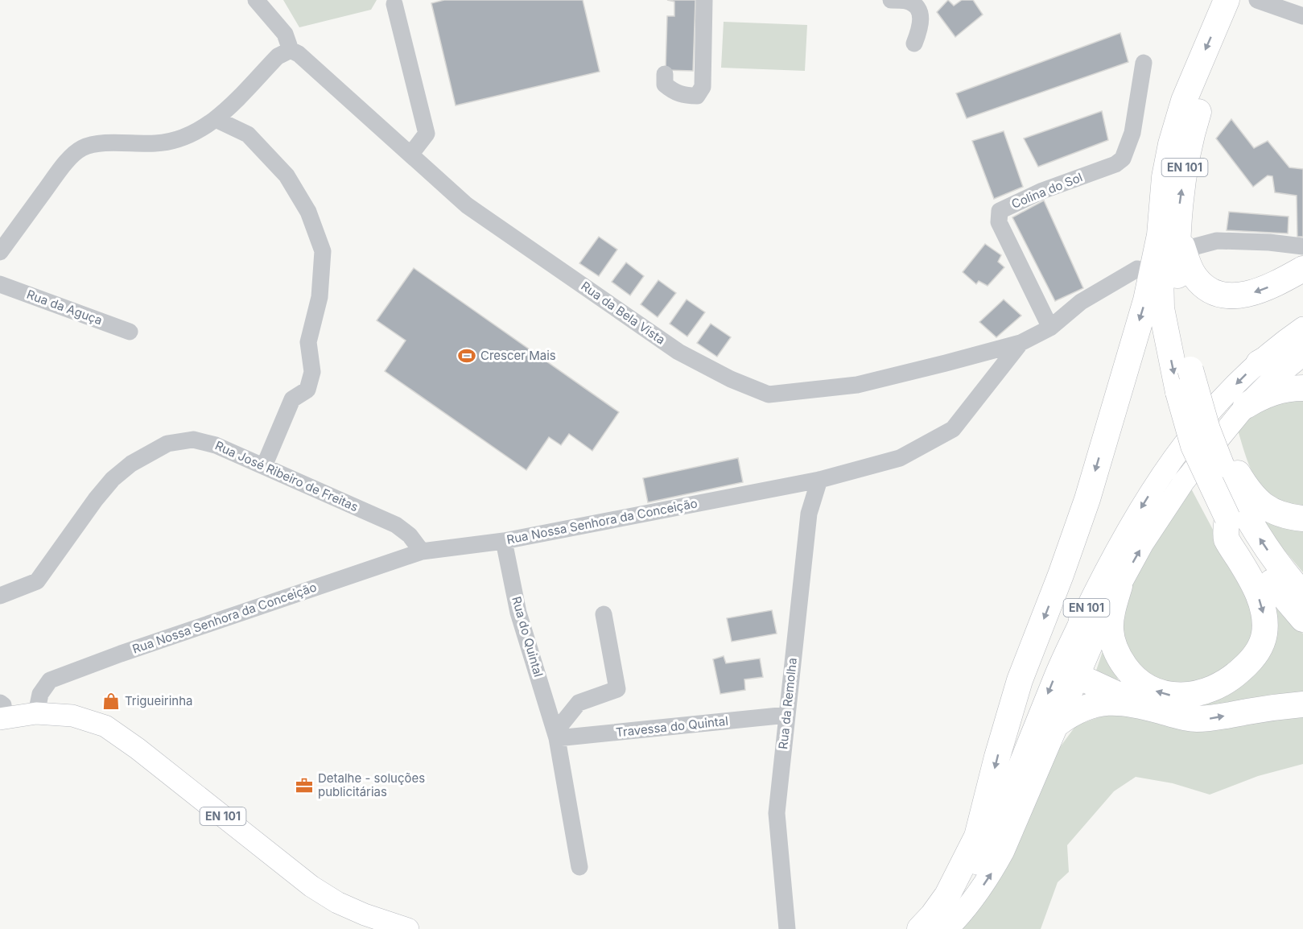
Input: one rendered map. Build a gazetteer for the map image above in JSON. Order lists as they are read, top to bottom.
{
  "streets": {
    "highway": ["EN 101"],
    "street": [
      "Colina do Sol",
      "Rua da Aguça",
      "Rua da Bela Vista",
      "Rua José Ribeiro de Freitas",
      "Rua Nossa Senhora da Conceição",
      "Rua do Quintal",
      "Rua da Remolha",
      "Travessa do Quintal"
    ]
  },
  "crossings": [
    ["EN 101", "Rua Nossa Senhora da Conceição"],
    ["Colina do Sol", "Rua Nossa Senhora da Conceição"],
    ["Rua da Bela Vista", "Rua Nossa Senhora da Conceição"],
    ["Rua José Ribeiro de Freitas", "Rua Nossa Senhora da Conceição"],
    ["Rua Nossa Senhora da Conceição", "Rua do Quintal"],
    ["Rua Nossa Senhora da Conceição", "Rua da Remolha"],
    ["Rua do Quintal", "Travessa do Quintal"],
    ["Rua da Remolha", "Travessa do Quintal"]
  ],
  "places": {
    "sports": ["Crescer Mais"],
    "shop": ["Trigueirinha"],
    "office": ["Detalhe - soluções publicitárias"]
  }
}
